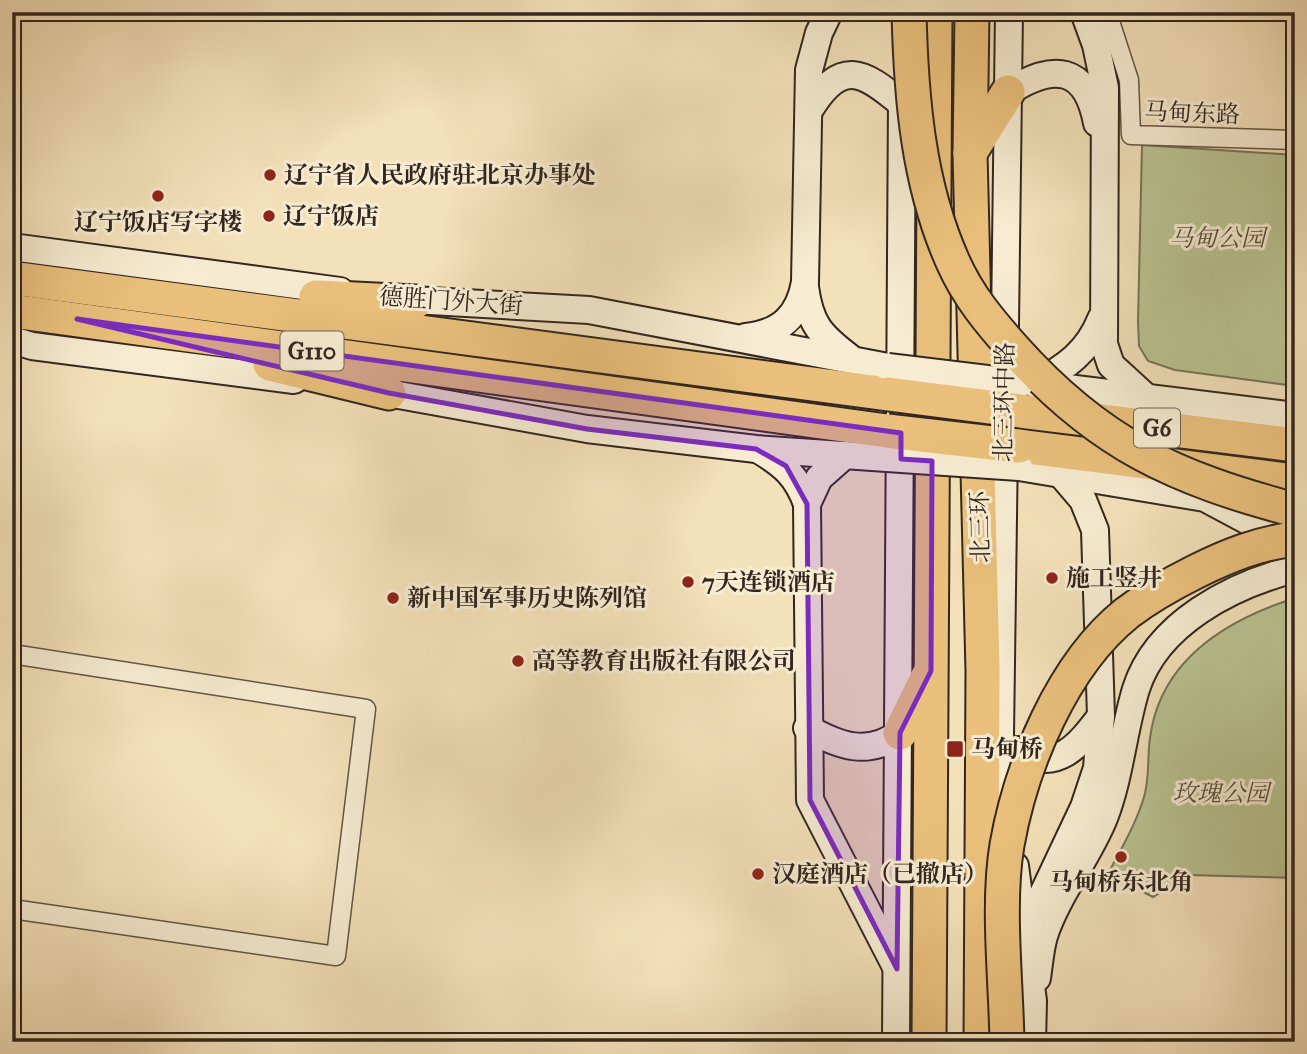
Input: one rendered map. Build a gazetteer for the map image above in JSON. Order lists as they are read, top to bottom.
{
  "streets": {
    "highway": [
      "德胜门外大街",
      "G110",
      "G6",
      "北三环"
    ],
    "main road": ["北三环中路"],
    "street": ["马甸东路"]
  },
  "crossings": [
    ["德胜门外大街", "G6"],
    ["G110", "G6"]
  ],
  "parks": ["马甸公园", "玫瑰公园"],
  "places": {
    "other": [
      "辽宁省人民政府驻北京办事处",
      "辽宁饭店写字楼",
      "辽宁饭店",
      "施工竖井",
      "7天连锁酒店",
      "新中国军事历史陈列馆",
      "高等教育出版社有限公司",
      "马甸桥东北角",
      "汉庭酒店（已撤店）"
    ],
    "transit": ["马甸桥"]
  }
}
